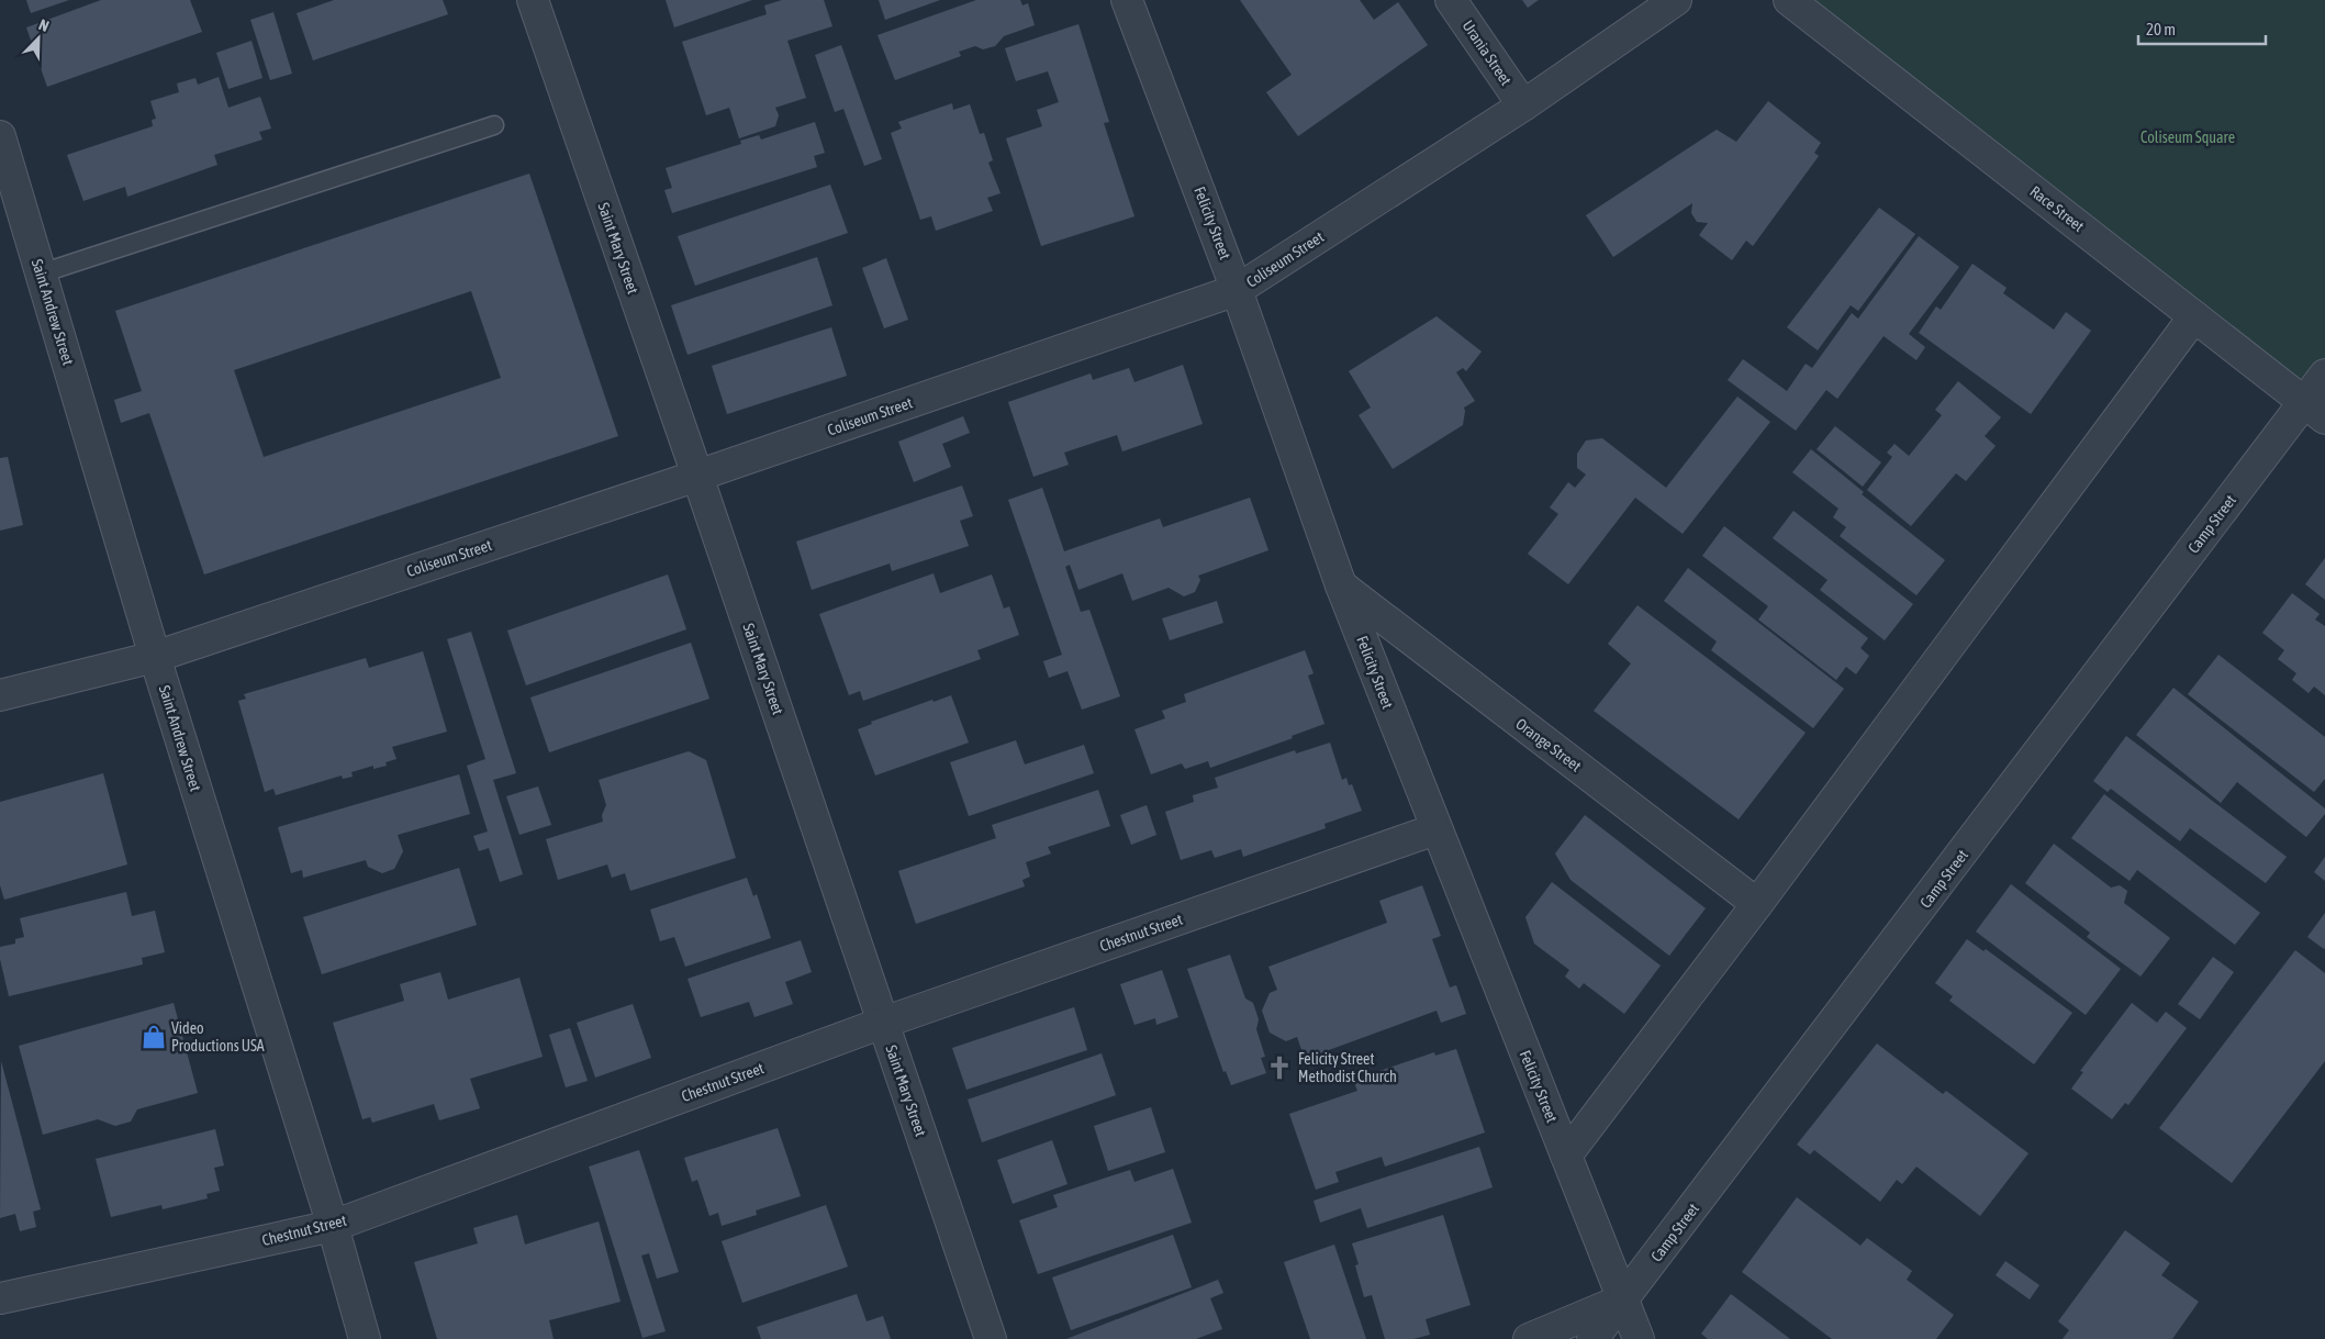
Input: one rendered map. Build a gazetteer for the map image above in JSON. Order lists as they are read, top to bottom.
{
  "streets": {
    "street": [
      "Urania Street",
      "Race Street",
      "Felicity Street",
      "Saint Mary Street",
      "Coliseum Street",
      "Saint Andrew Street",
      "Camp Street",
      "Orange Street",
      "Chestnut Street"
    ]
  },
  "crossings": [
    ["Urania Street", "Coliseum Street"],
    ["Race Street", "Camp Street"],
    ["Felicity Street", "Coliseum Street"],
    ["Felicity Street", "Camp Street"],
    ["Felicity Street", "Orange Street"],
    ["Felicity Street", "Chestnut Street"],
    ["Saint Mary Street", "Coliseum Street"],
    ["Saint Mary Street", "Chestnut Street"],
    ["Coliseum Street", "Saint Andrew Street"],
    ["Saint Andrew Street", "Chestnut Street"]
  ],
  "parks": ["Coliseum Square"],
  "places": {
    "shop": ["Video Productions USA"],
    "church": ["Felicity Street Methodist Church"]
  },
  "scale_bar": "20 m",
  "north": "top right"
}
